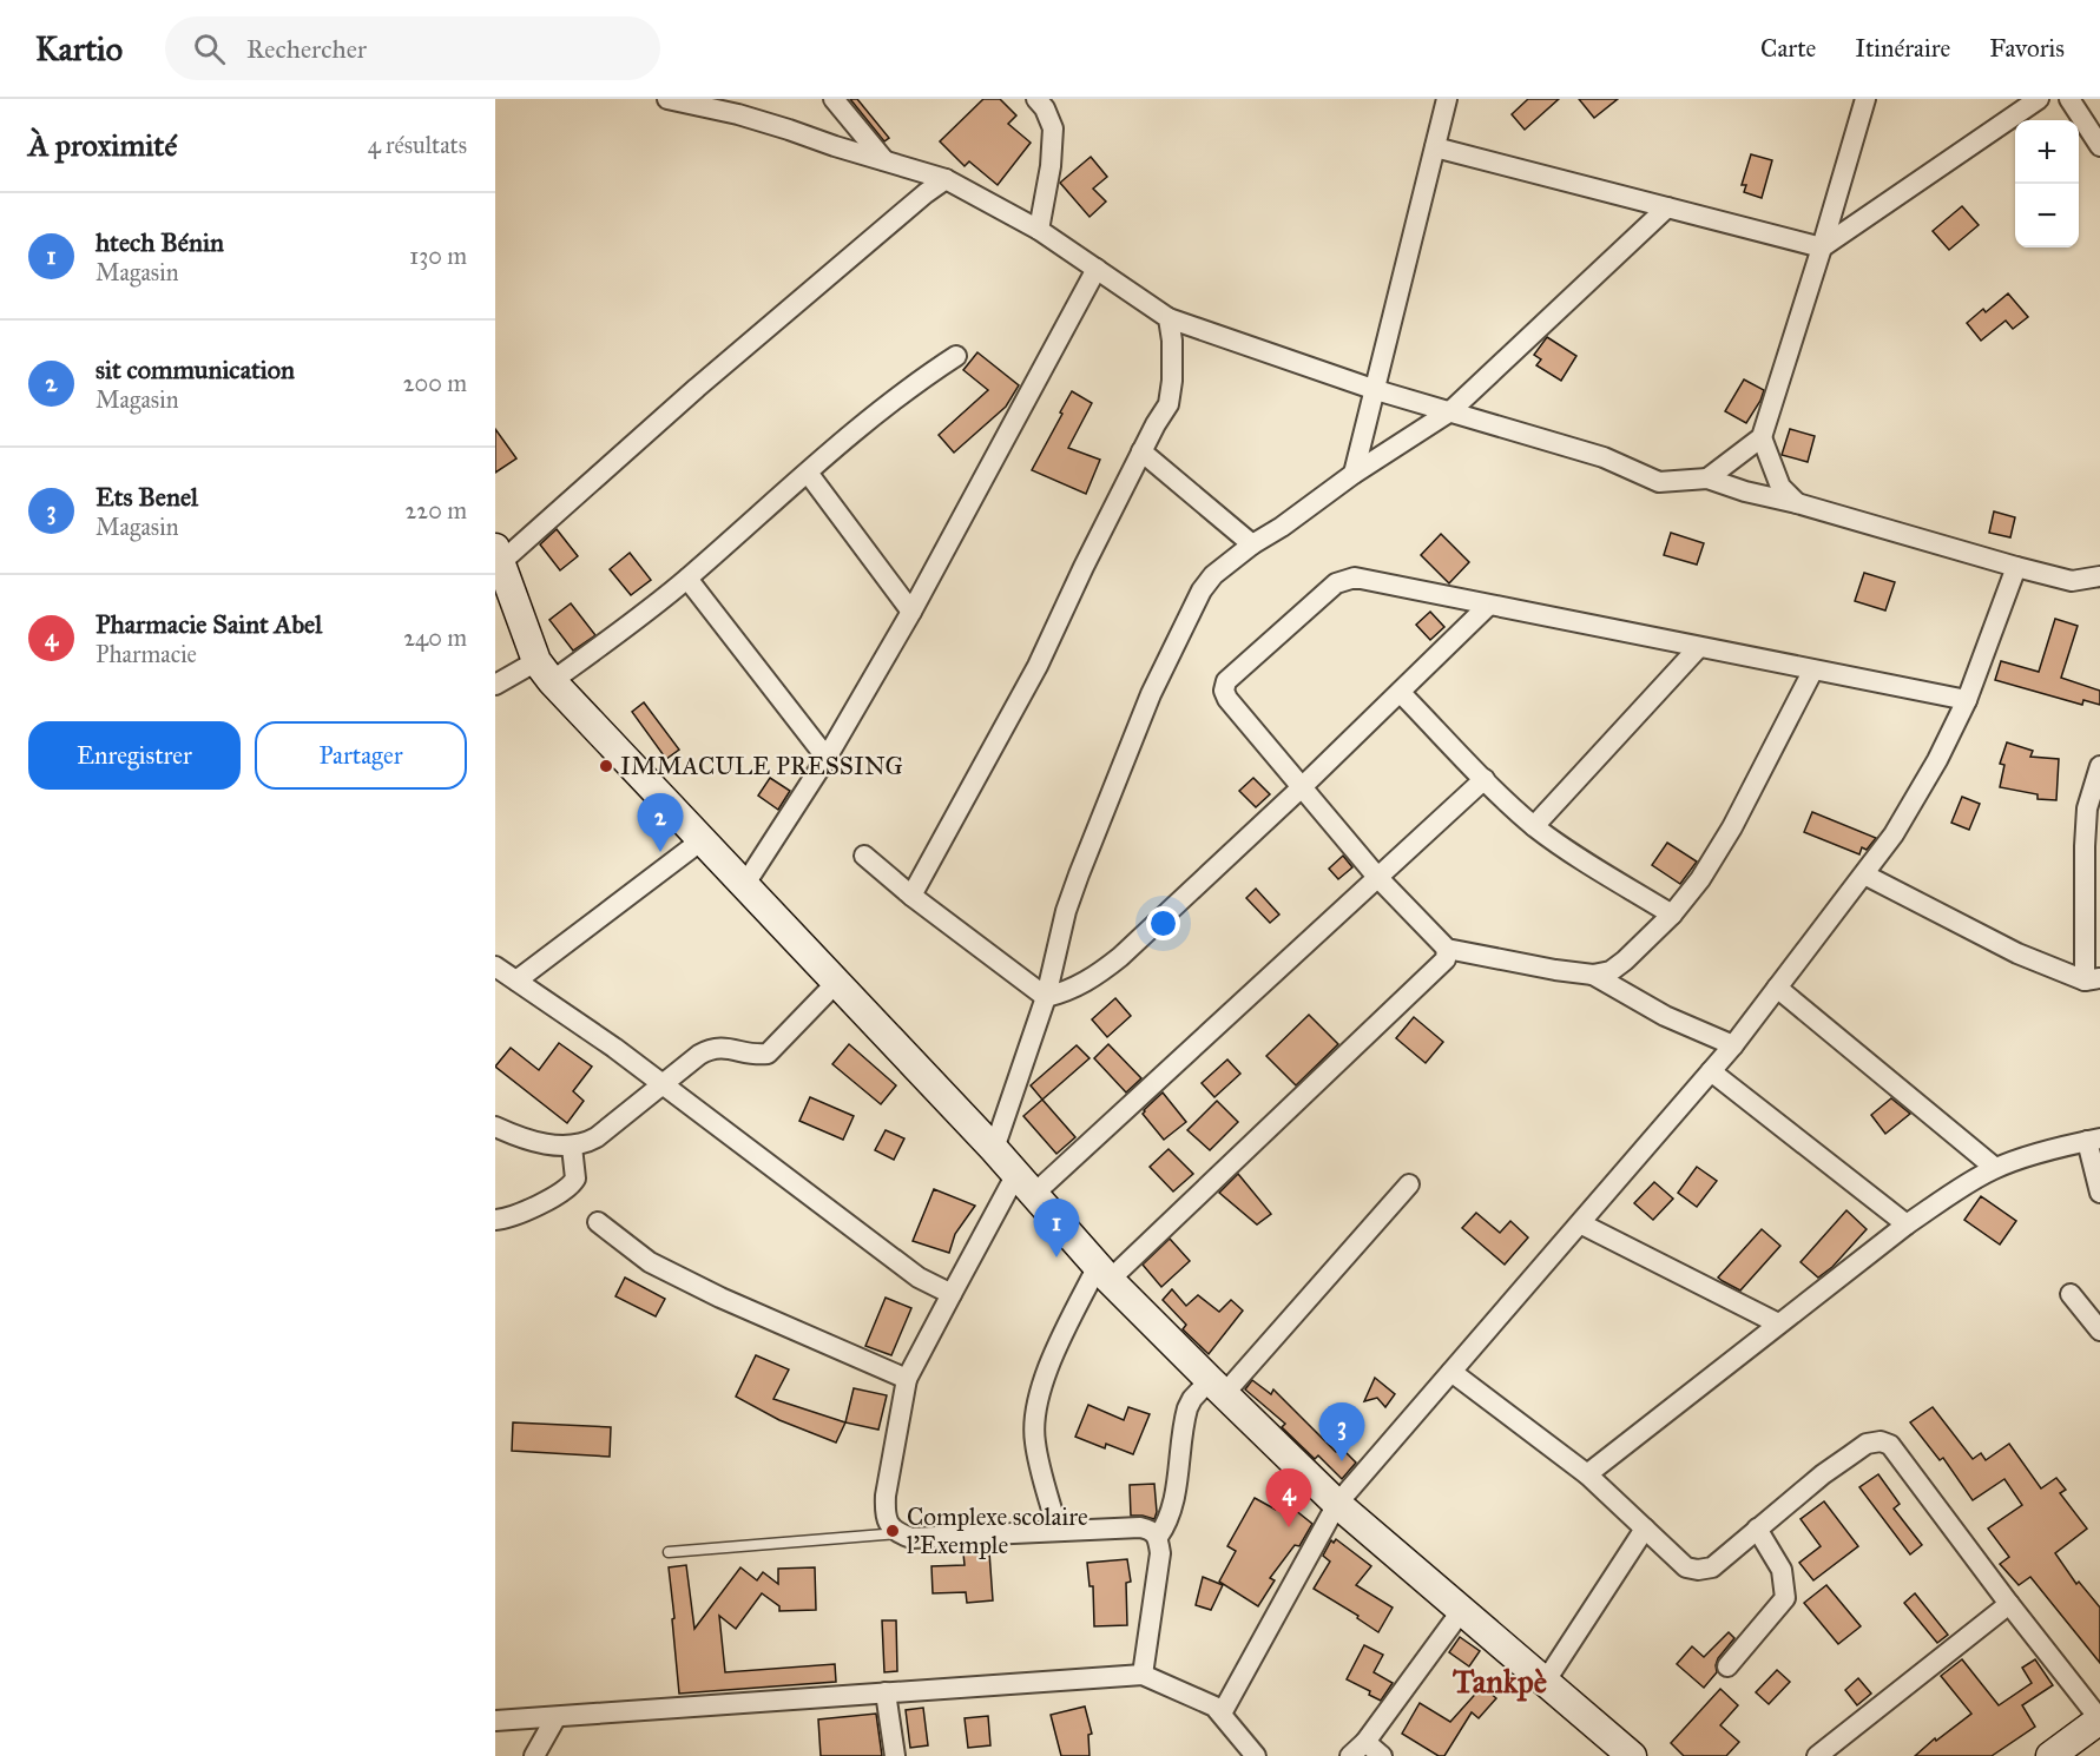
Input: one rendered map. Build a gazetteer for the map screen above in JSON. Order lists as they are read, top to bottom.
{
  "districts": ["Tankpè"],
  "places": ["IMMACULE PRESSING", "Complexe scolaire l'Exemple"],
  "page": {
    "header": "Kartio",
    "search": "Rechercher",
    "nav": ["Carte", "Itinéraire", "Favoris"],
    "heading": ["À proximité", "4 résultats"],
    "map_buttons": ["+", "−"],
    "list": [
      {
        "mark": "1",
        "name": "htech Bénin",
        "note": "Magasin",
        "value": "130 m"
      },
      {
        "mark": "2",
        "name": "sit communication",
        "note": "Magasin",
        "value": "200 m"
      },
      {
        "mark": "3",
        "name": "Ets Benel",
        "note": "Magasin",
        "value": "220 m"
      },
      {
        "mark": "4",
        "name": "Pharmacie Saint Abel",
        "note": "Pharmacie",
        "value": "240 m"
      }
    ],
    "buttons": ["Enregistrer", "Partager"],
    "pins": [
      "2",
      "1",
      "3",
      "4"
    ]
  }
}
